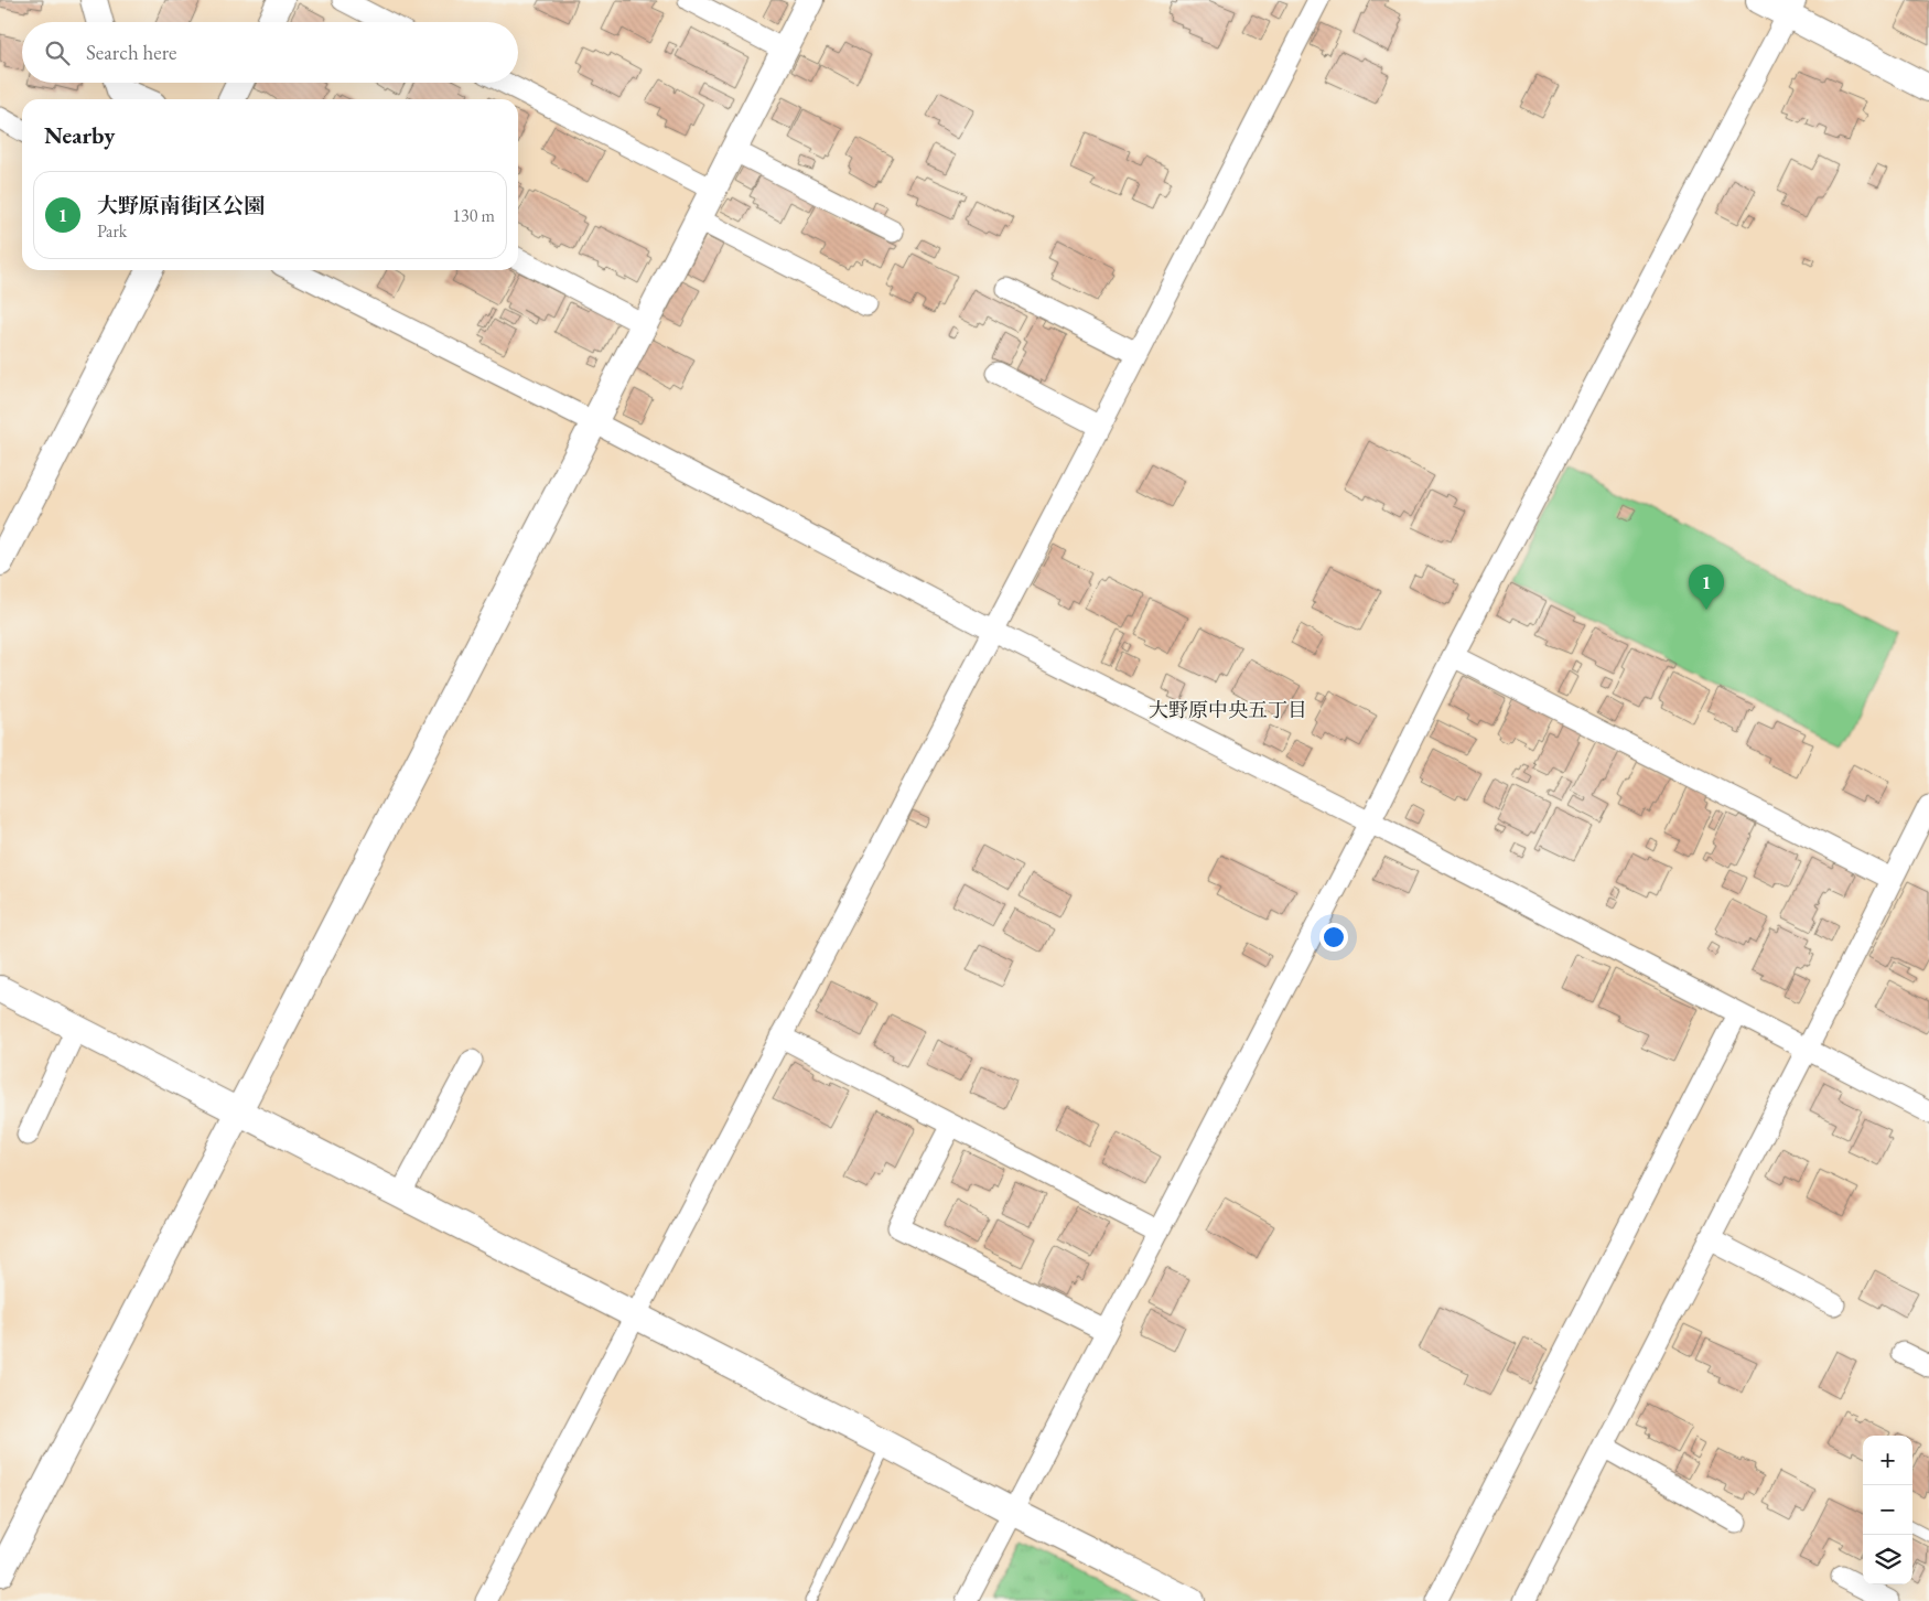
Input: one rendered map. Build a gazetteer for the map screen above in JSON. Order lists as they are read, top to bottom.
{
  "districts": ["大野原中央五丁目"],
  "page": {
    "search": "Search here",
    "heading": "Nearby",
    "list": [
      {
        "mark": "1",
        "name": "大野原南街区公園",
        "note": "Park",
        "value": "130 m"
      }
    ],
    "pins": "1",
    "map_buttons": ["+", "−"]
  }
}
